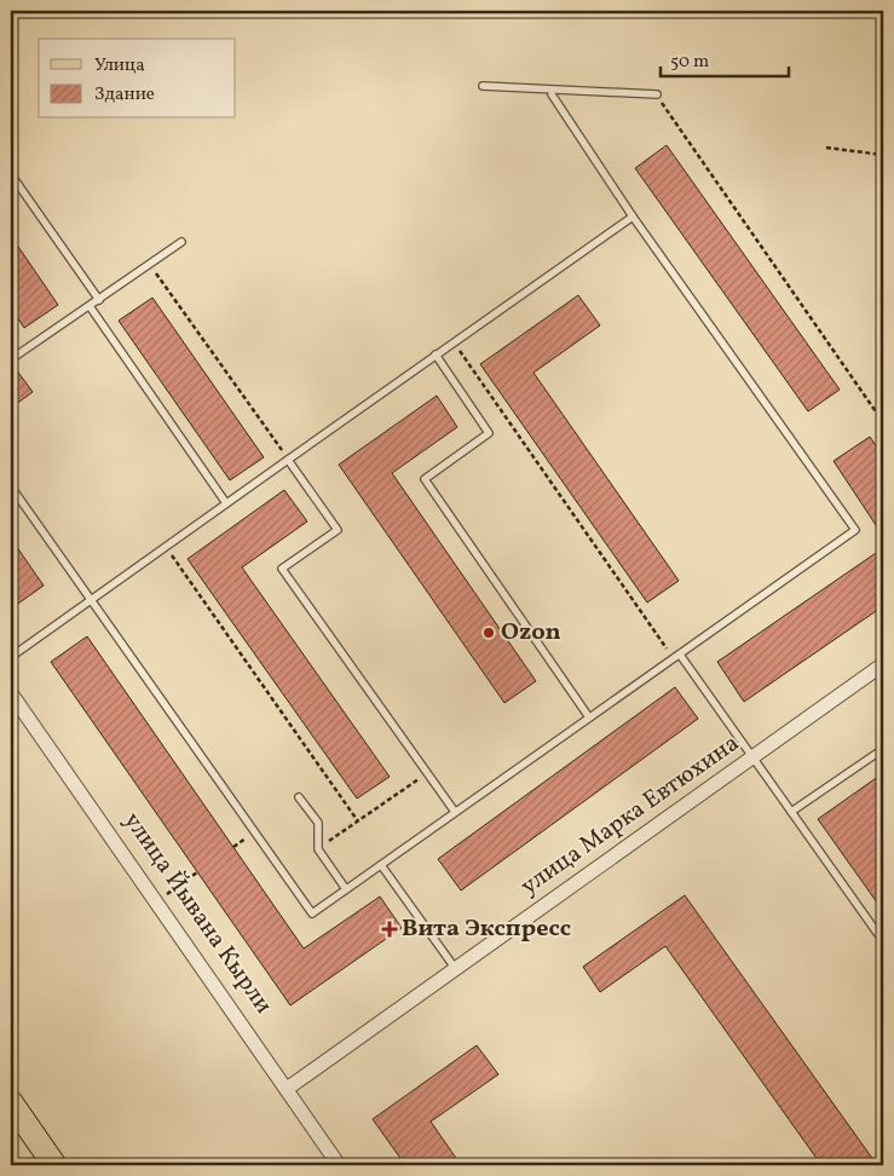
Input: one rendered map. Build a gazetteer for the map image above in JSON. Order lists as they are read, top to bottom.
{
  "streets": {
    "street": ["улица Марка Евтюхина", "улица Йывана Кырли"]
  },
  "crossings": [
    ["улица Марка Евтюхина", "улица Йывана Кырли"]
  ],
  "places": {
    "other": ["Ozon"],
    "health": ["Вита Экспресс"]
  },
  "legend": ["Улица", "Здание"],
  "scale_bar": "50 m"
}
